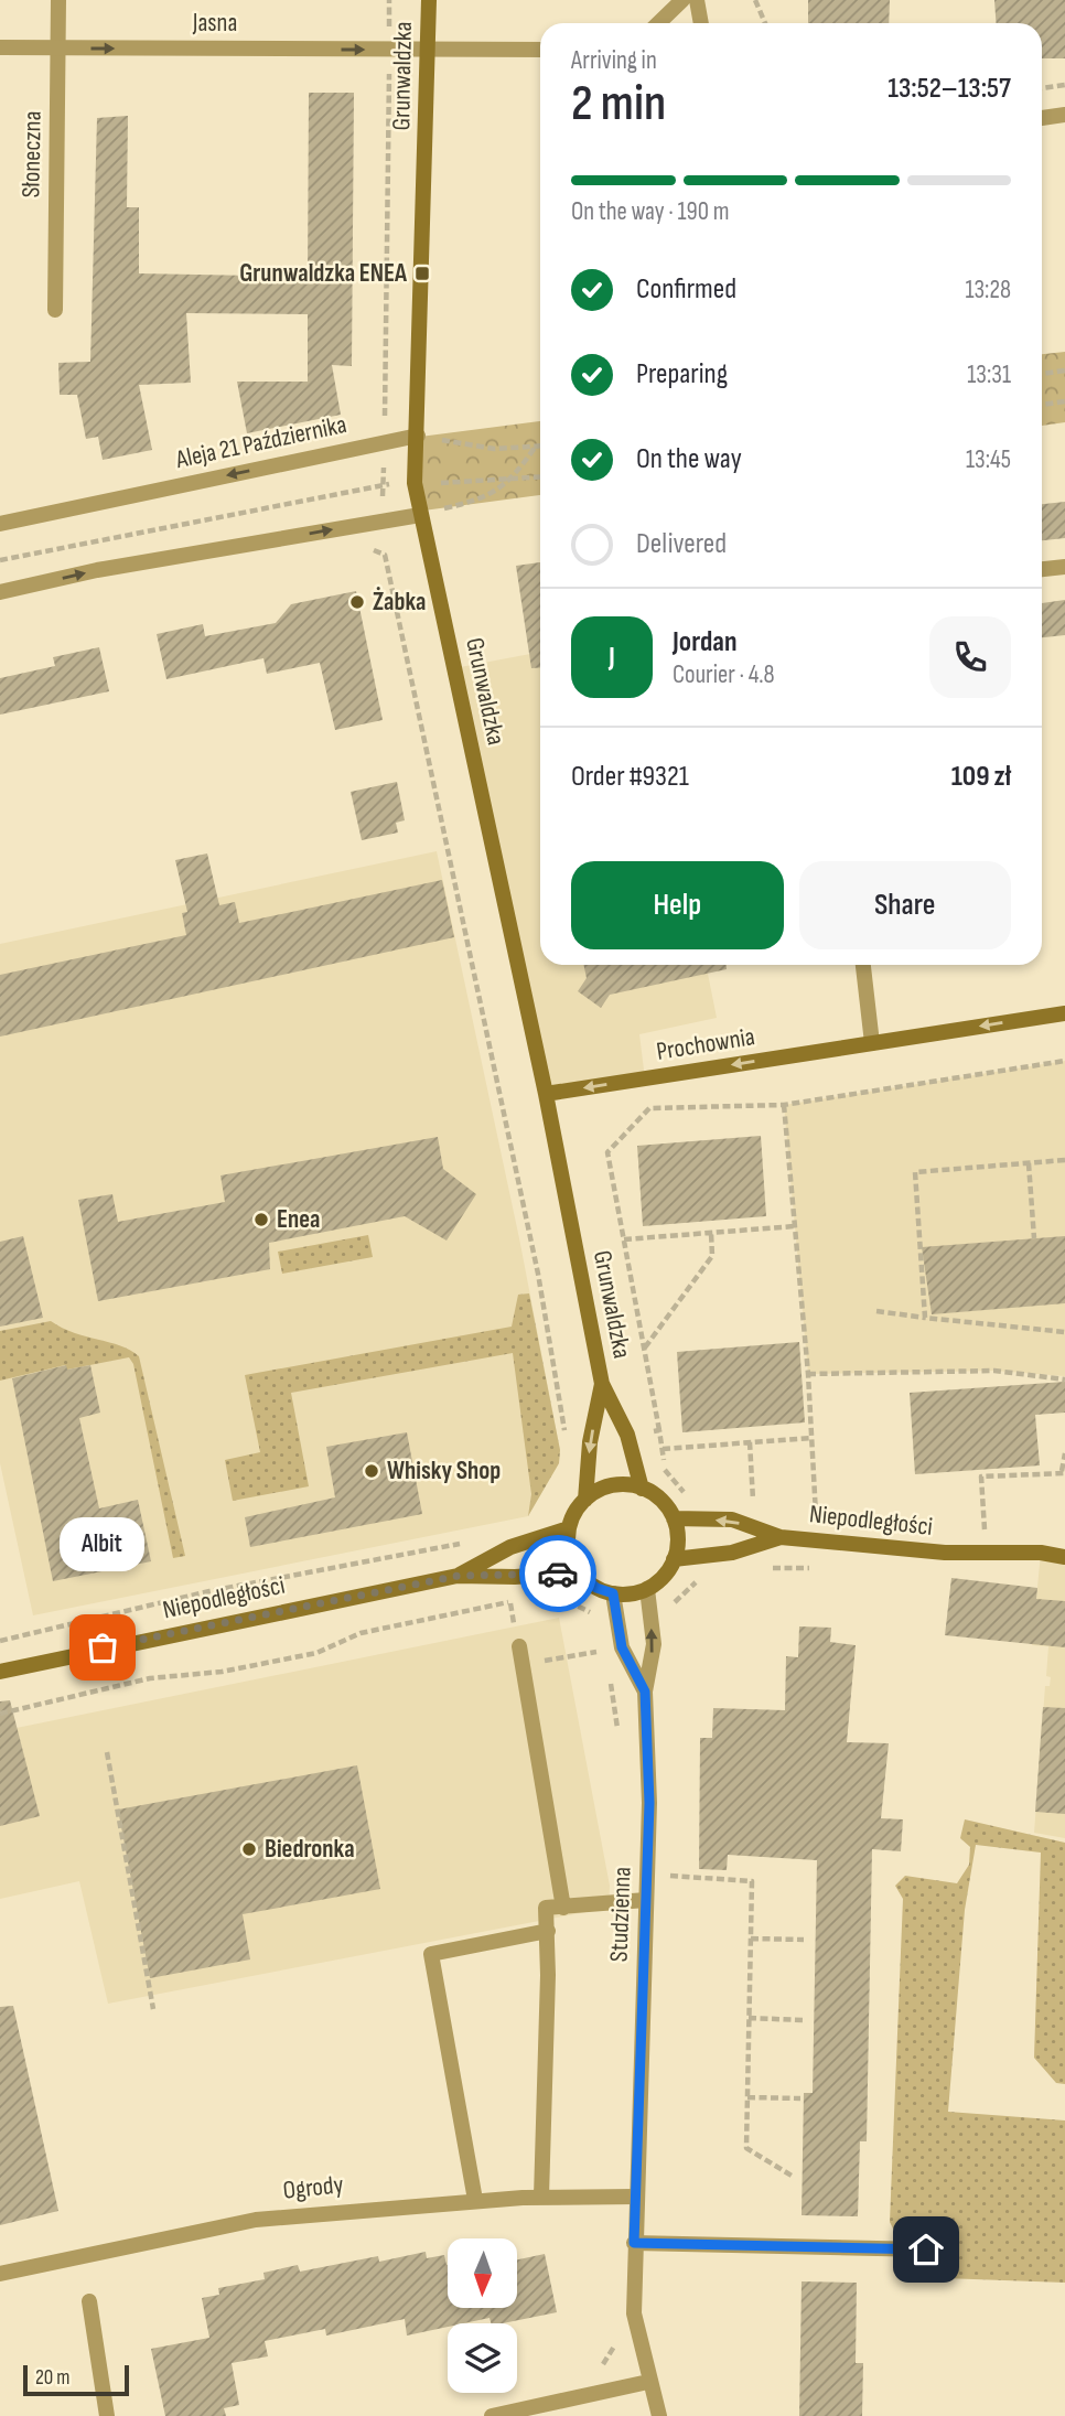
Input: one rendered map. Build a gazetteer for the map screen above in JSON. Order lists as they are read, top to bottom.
{
  "streets": {
    "street": [
      "Jasna",
      "Grunwaldzka",
      "Słoneczna",
      "Aleja 21 Października",
      "Prochownia",
      "Niepodległości",
      "Studzienna",
      "Ogrody"
    ]
  },
  "crossings": [
    ["Jasna", "Grunwaldzka"],
    ["Jasna", "Słoneczna"],
    ["Grunwaldzka", "Aleja 21 Października"],
    ["Grunwaldzka", "Prochownia"],
    ["Grunwaldzka", "Niepodległości"],
    ["Grunwaldzka", "Studzienna"],
    ["Niepodległości", "Studzienna"],
    ["Studzienna", "Ogrody"]
  ],
  "one_way": ["Jasna", "Prochownia"],
  "places": {
    "transit": ["Grunwaldzka ENEA"],
    "other": [
      "Żabka",
      "Enea",
      "Whisky Shop",
      "Albit",
      "Biedronka"
    ]
  },
  "scale_bar": "20 m",
  "north": "bottom",
  "page": {
    "heading": ["2 min", "Arriving in", "13:52–13:57"],
    "panel": [
      "Jordan",
      "Courier · 4.8",
      "Order #9321",
      "109 zł"
    ],
    "bar": "On the way · 190 m",
    "list": [
      ["Confirmed", "13:28"],
      ["Preparing", "13:31"],
      ["On the way", "13:45"],
      "Delivered"
    ],
    "round": "J",
    "buttons": ["Help", "Share"],
    "bubble": "Albit",
    "scale": "20 m"
  }
}
